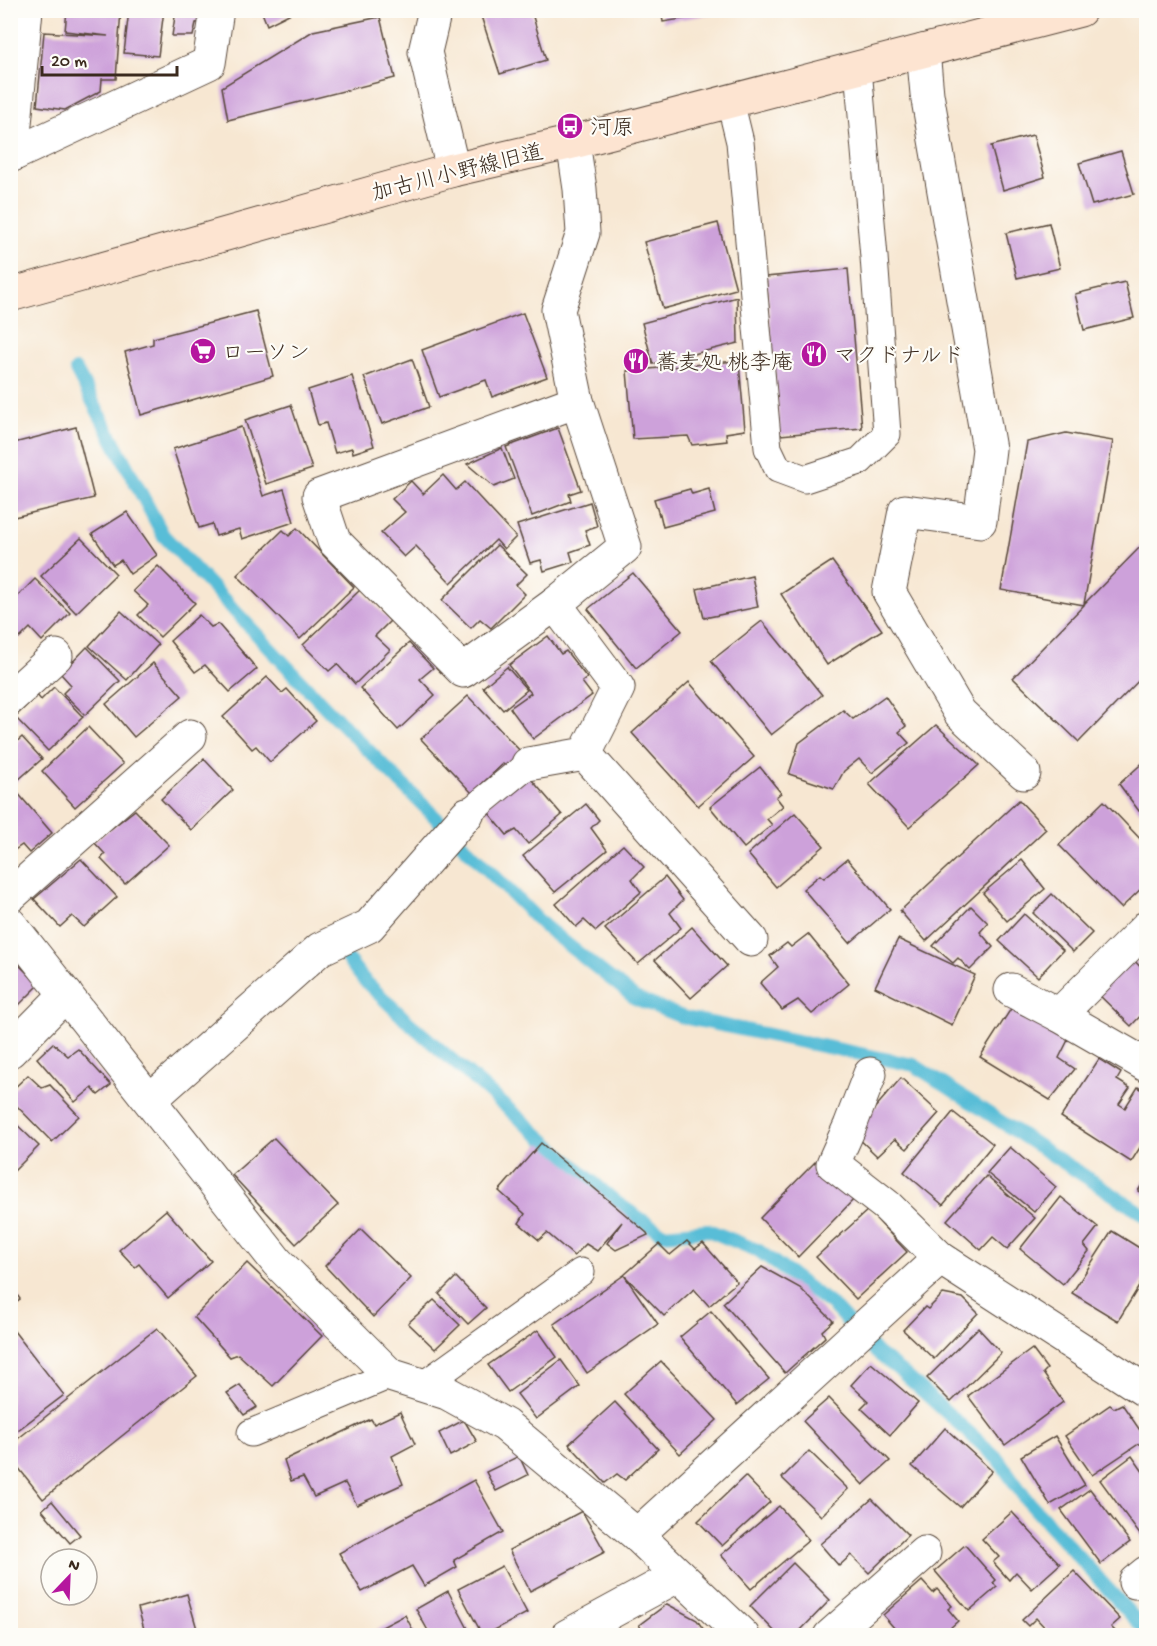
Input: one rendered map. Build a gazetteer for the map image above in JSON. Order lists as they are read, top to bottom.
{
  "streets": {
    "street": ["加古川小野線旧道"]
  },
  "places": {
    "bus stop": ["河原"],
    "supermarket": ["ローソン"],
    "restaurant": ["マクドナルド", "蕎麦処 桃李庵"]
  },
  "scale_bar": "20 m",
  "north": "top right"
}
